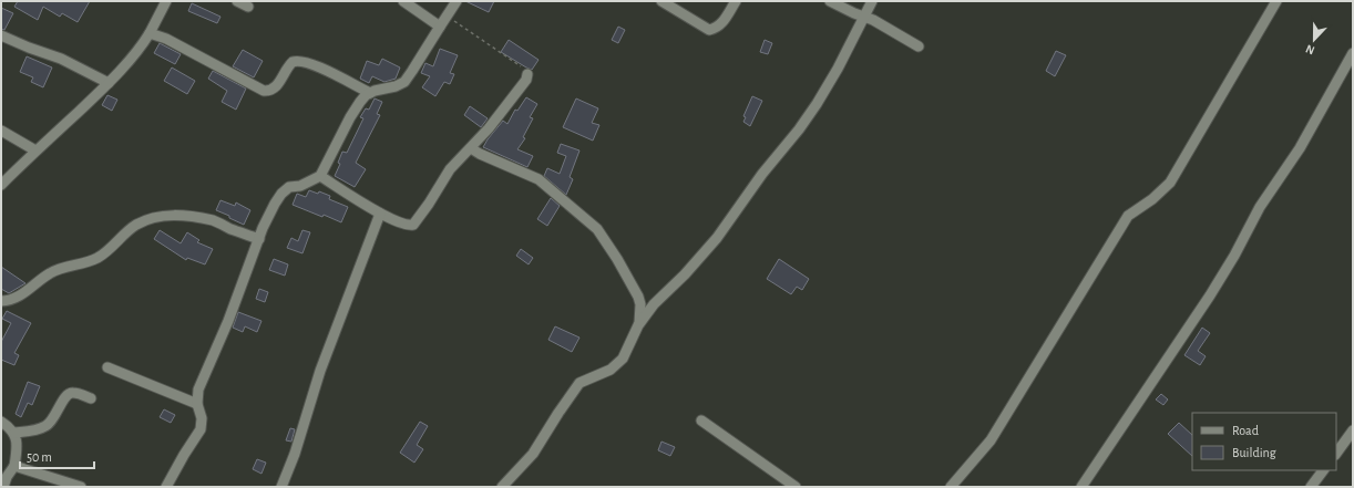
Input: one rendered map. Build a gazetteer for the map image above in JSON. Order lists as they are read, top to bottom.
{
  "legend": ["Road", "Building"],
  "scale_bar": "50 m",
  "north": "bottom"
}
